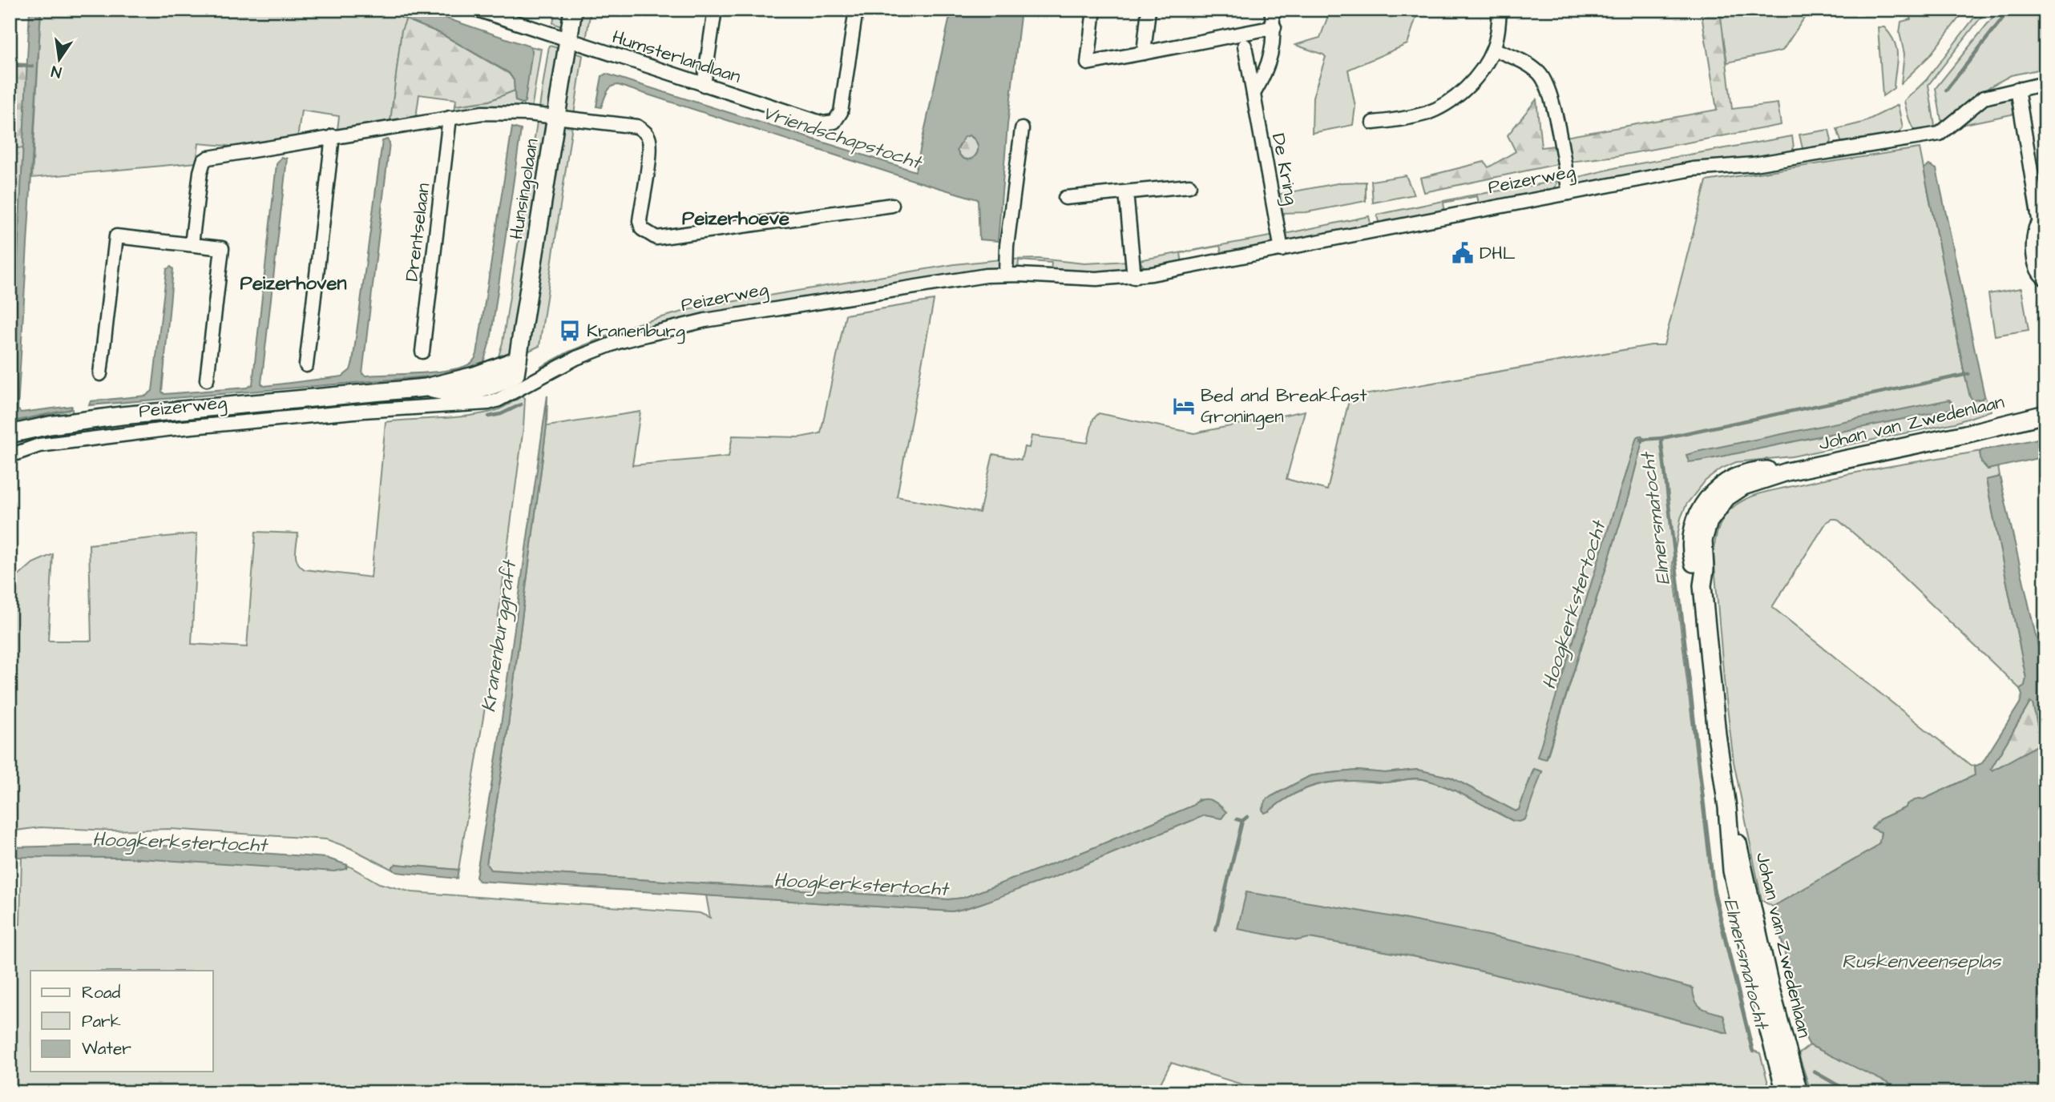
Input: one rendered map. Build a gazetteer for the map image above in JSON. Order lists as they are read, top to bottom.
{
  "streets": {
    "main road": ["Peizerweg", "Hunsingolaan", "Johan van Zwedenlaan"],
    "street": ["Humsterlandlaan", "De Kring", "Drentselaan"]
  },
  "crossings": [
    ["Humsterlandlaan", "Hunsingolaan"],
    ["De Kring", "Peizerweg"],
    ["Peizerweg", "Hunsingolaan"]
  ],
  "districts": ["Peizerhoeve", "Peizerhoven"],
  "water": [
    "Vriendschapstocht",
    "Elmersmatocht",
    "Hoogkerkstertocht",
    "Kranenburggraft",
    "Ruskenveenseplas"
  ],
  "places": {
    "public building": ["DHL"],
    "bus stop": ["Kranenburg"],
    "hotel": ["Bed and Breakfast Groningen"]
  },
  "legend": ["Road", "Park", "Water"],
  "north": "bottom"
}
